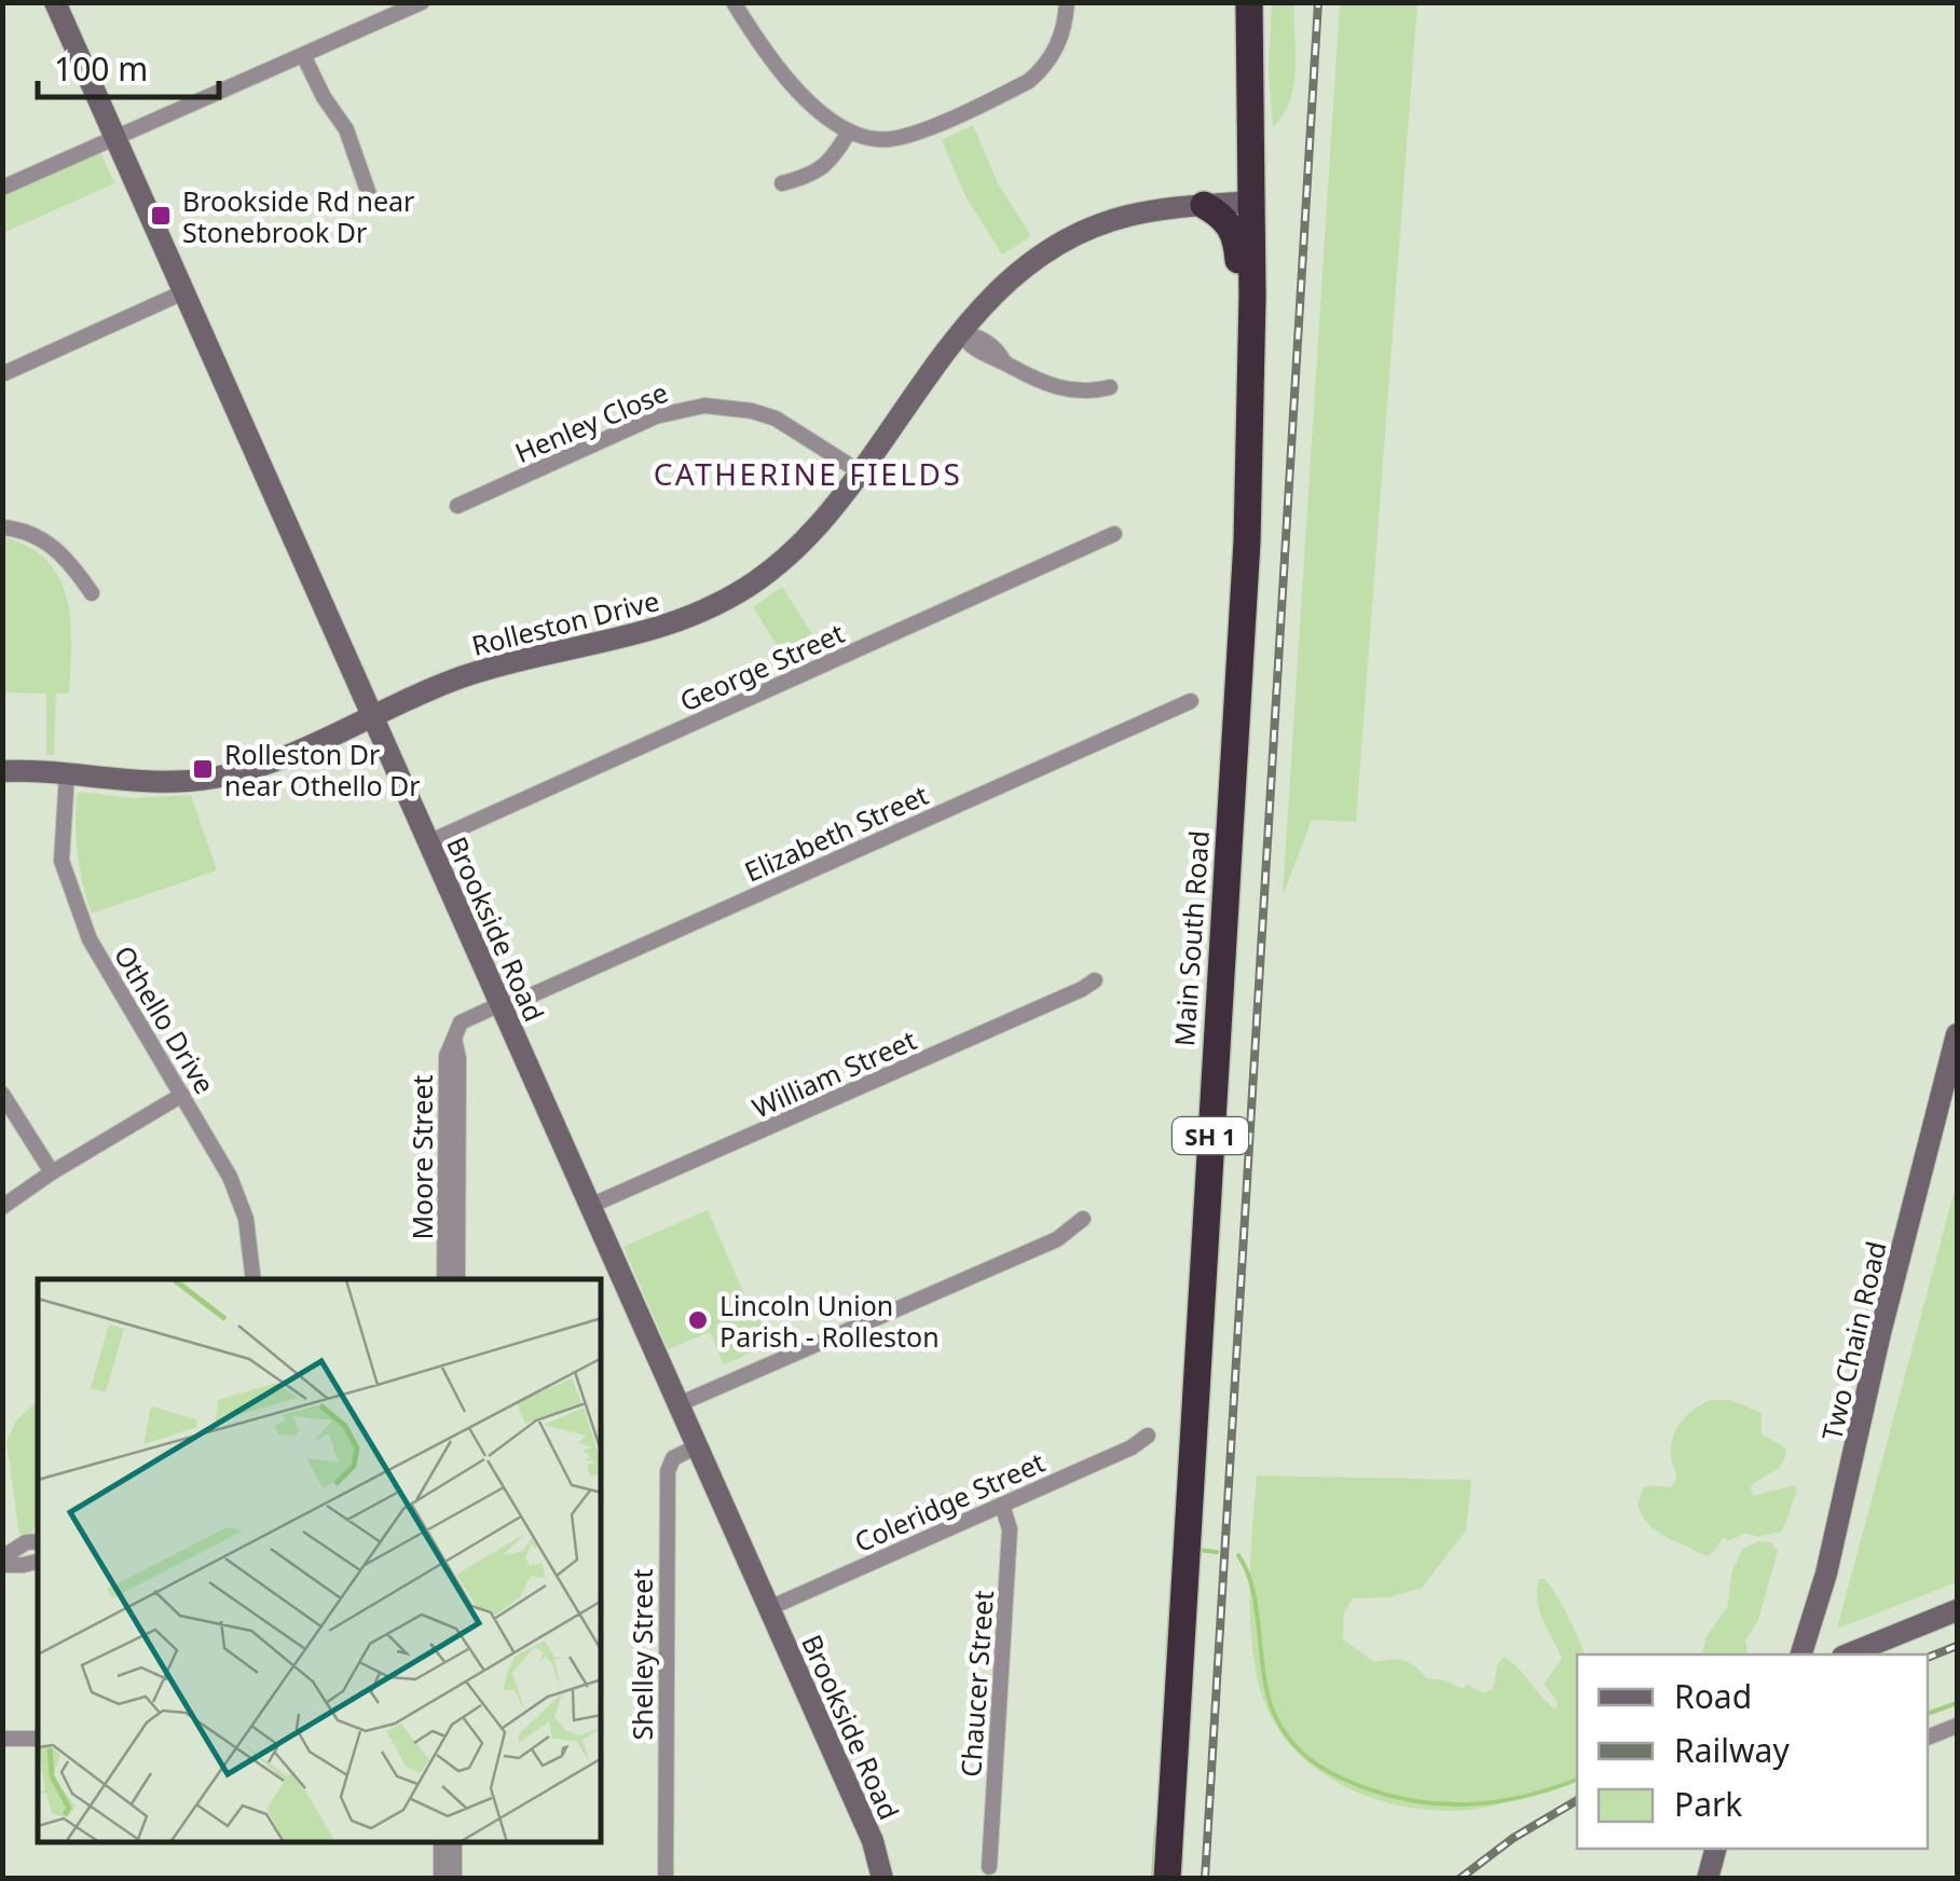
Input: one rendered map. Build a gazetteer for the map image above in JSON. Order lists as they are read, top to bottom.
{
  "streets": {
    "highway": ["Main South Road", "SH 1"],
    "street": [
      "Henley Close",
      "Rolleston Drive",
      "George Street",
      "Elizabeth Street",
      "Brookside Road",
      "Othello Drive",
      "William Street",
      "Moore Street",
      "Two Chain Road",
      "Coleridge Street",
      "Shelley Street",
      "Chaucer Street"
    ]
  },
  "crossings": [
    ["Henley Close", "Rolleston Drive"],
    ["Rolleston Drive", "Brookside Road"],
    ["Rolleston Drive", "Main South Road"],
    ["Rolleston Drive", "Othello Drive"],
    ["George Street", "Brookside Road"],
    ["Elizabeth Street", "Brookside Road"],
    ["Brookside Road", "William Street"],
    ["Brookside Road", "Coleridge Street"],
    ["Brookside Road", "Shelley Street"],
    ["Coleridge Street", "Chaucer Street"]
  ],
  "districts": ["CATHERINE FIELDS"],
  "places": {
    "transit": ["Brookside Rd near Stonebrook Dr", "Rolleston Dr near Othello Dr"],
    "other": ["Lincoln Union Parish - Rolleston"]
  },
  "legend": ["Road", "Railway", "Park"],
  "scale_bar": "100 m"
}
